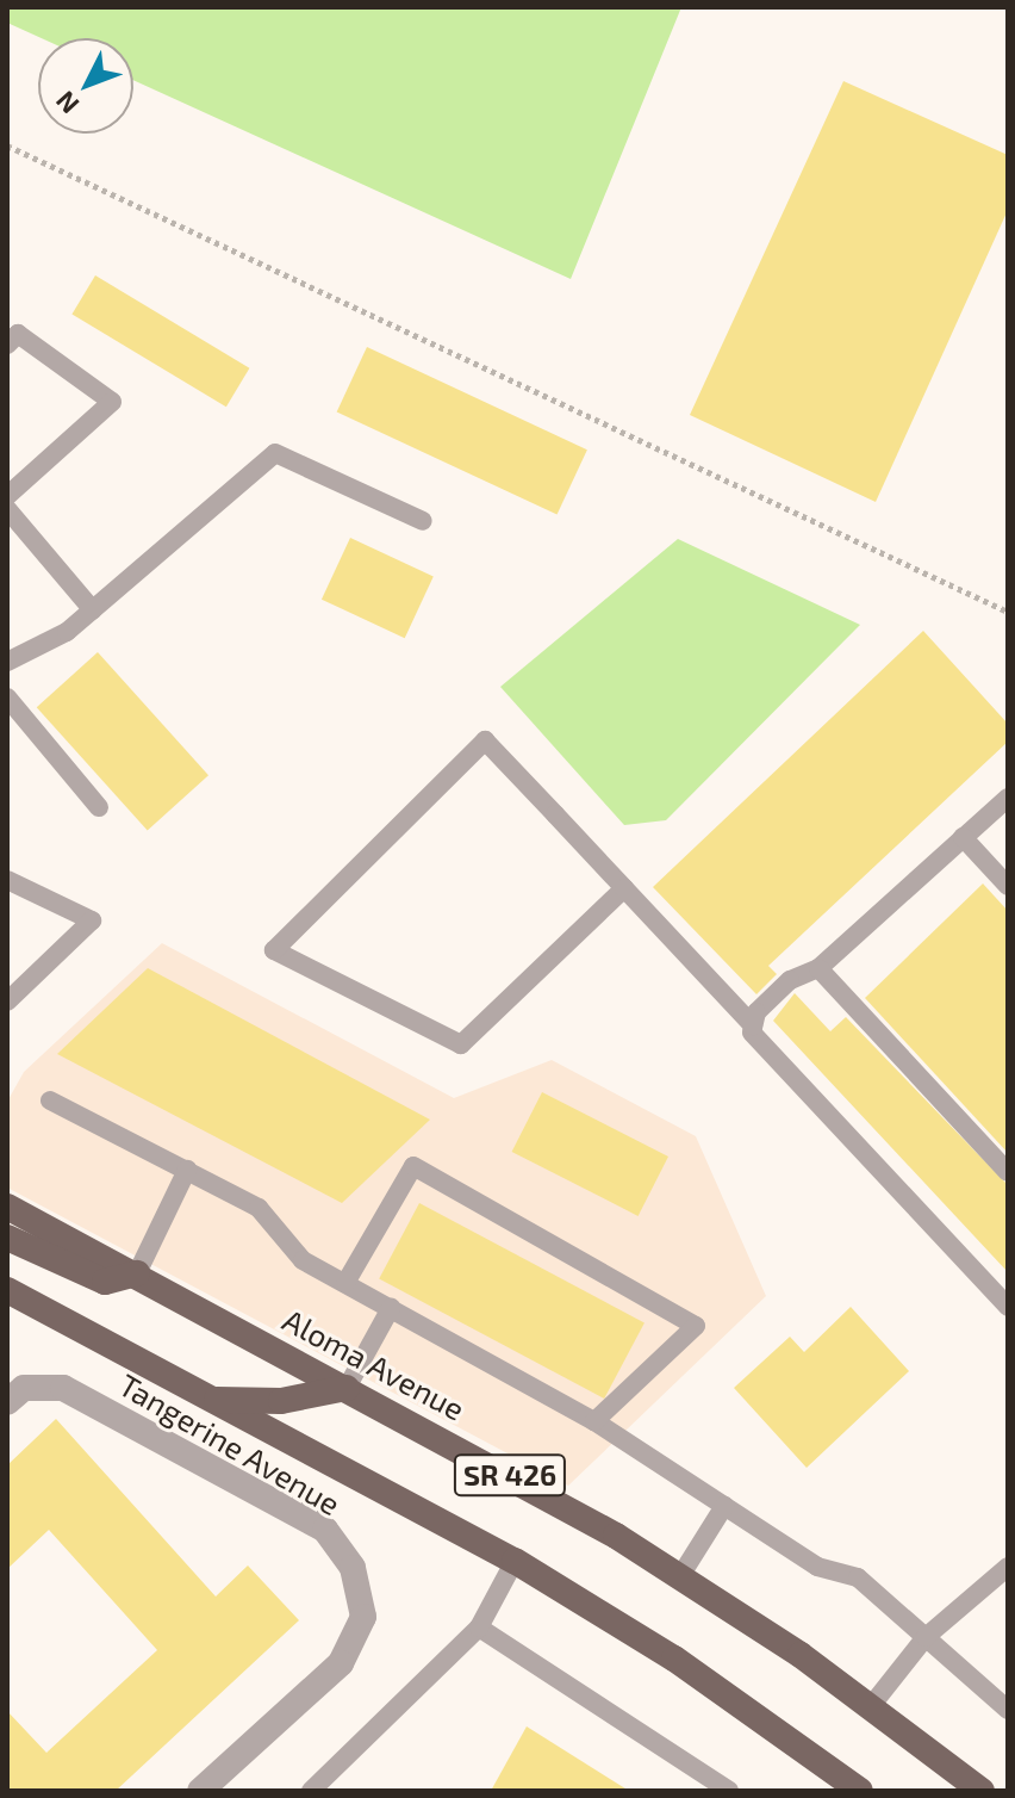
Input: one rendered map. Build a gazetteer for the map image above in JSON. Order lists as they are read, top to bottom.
{
  "streets": {
    "main road": ["Aloma Avenue", "SR 426"],
    "street": ["Tangerine Avenue"]
  },
  "north": "bottom left"
}
